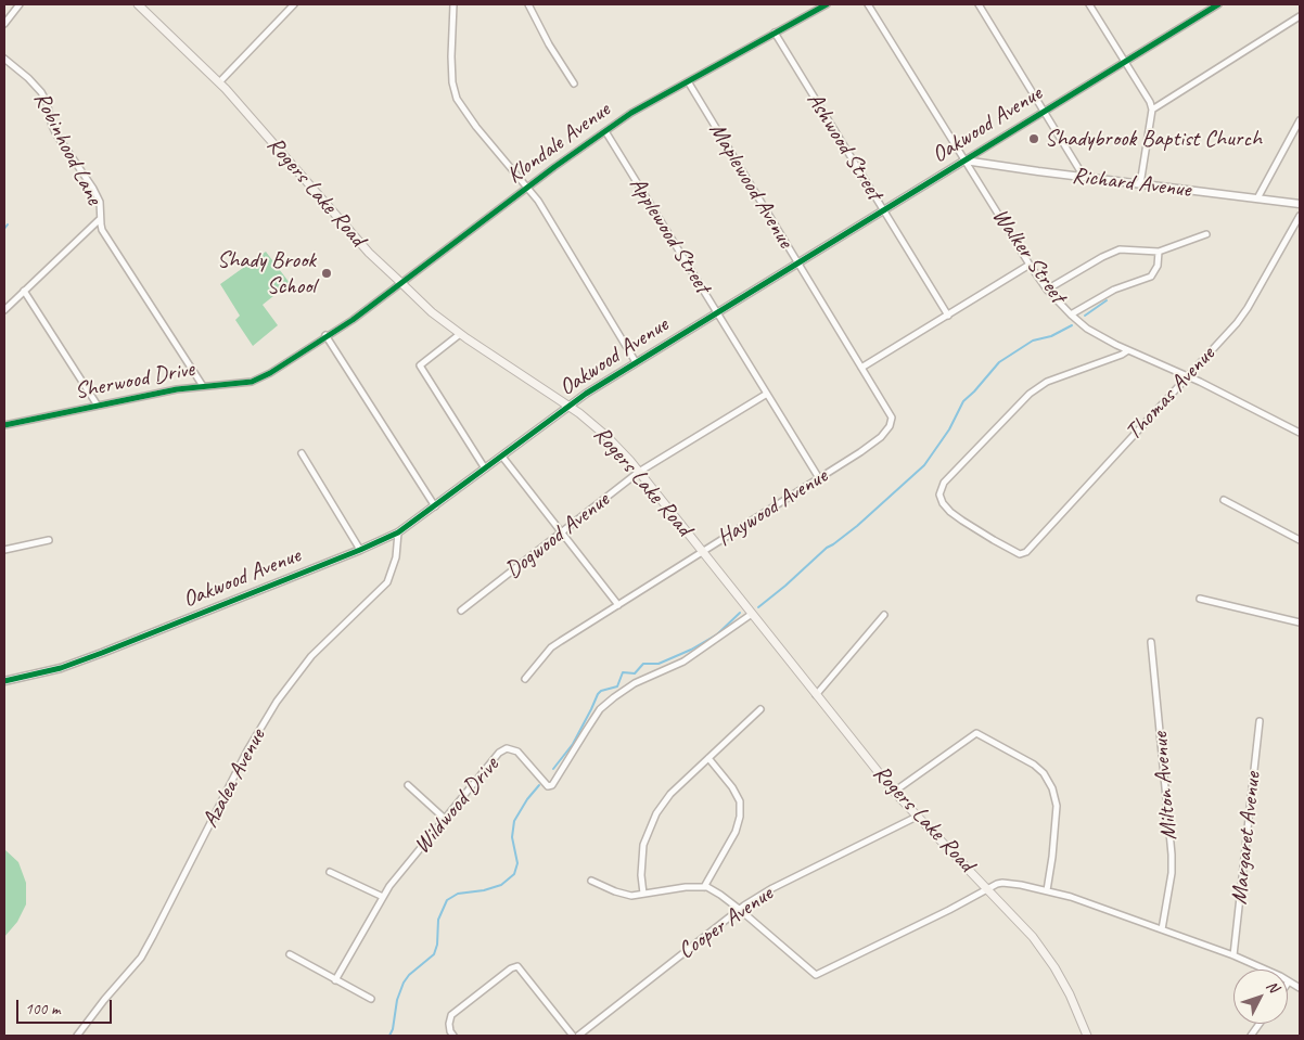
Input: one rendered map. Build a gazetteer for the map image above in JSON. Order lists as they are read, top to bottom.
{
  "streets": {
    "main road": ["Rogers Lake Road"],
    "street": [
      "Oakwood Avenue",
      "Klondale Avenue",
      "Ashwood Street",
      "Robinhood Lane",
      "Richard Avenue",
      "Maplewood Avenue",
      "Applewood Street",
      "Walker Street",
      "Sherwood Drive",
      "Thomas Avenue",
      "Haywood Avenue",
      "Dogwood Avenue",
      "Azalea Avenue",
      "Milton Avenue",
      "Wildwood Drive",
      "Margaret Avenue",
      "Cooper Avenue"
    ]
  },
  "crossings": [
    ["Oakwood Avenue", "Ashwood Street"],
    ["Oakwood Avenue", "Richard Avenue"],
    ["Oakwood Avenue", "Maplewood Avenue"],
    ["Oakwood Avenue", "Rogers Lake Road"],
    ["Oakwood Avenue", "Applewood Street"],
    ["Oakwood Avenue", "Walker Street"],
    ["Oakwood Avenue", "Azalea Avenue"],
    ["Klondale Avenue", "Ashwood Street"],
    ["Klondale Avenue", "Maplewood Avenue"],
    ["Klondale Avenue", "Rogers Lake Road"],
    ["Klondale Avenue", "Applewood Street"],
    ["Klondale Avenue", "Sherwood Drive"],
    ["Robinhood Lane", "Sherwood Drive"],
    ["Richard Avenue", "Walker Street"],
    ["Maplewood Avenue", "Haywood Avenue"],
    ["Rogers Lake Road", "Haywood Avenue"],
    ["Rogers Lake Road", "Dogwood Avenue"],
    ["Rogers Lake Road", "Milton Avenue"],
    ["Rogers Lake Road", "Wildwood Drive"],
    ["Rogers Lake Road", "Margaret Avenue"],
    ["Rogers Lake Road", "Cooper Avenue"],
    ["Applewood Street", "Haywood Avenue"],
    ["Applewood Street", "Dogwood Avenue"],
    ["Walker Street", "Thomas Avenue"]
  ],
  "places": ["Shadybrook Baptist Church", "Shady Brook School"],
  "scale_bar": "100 m",
  "north": "top right"
}
